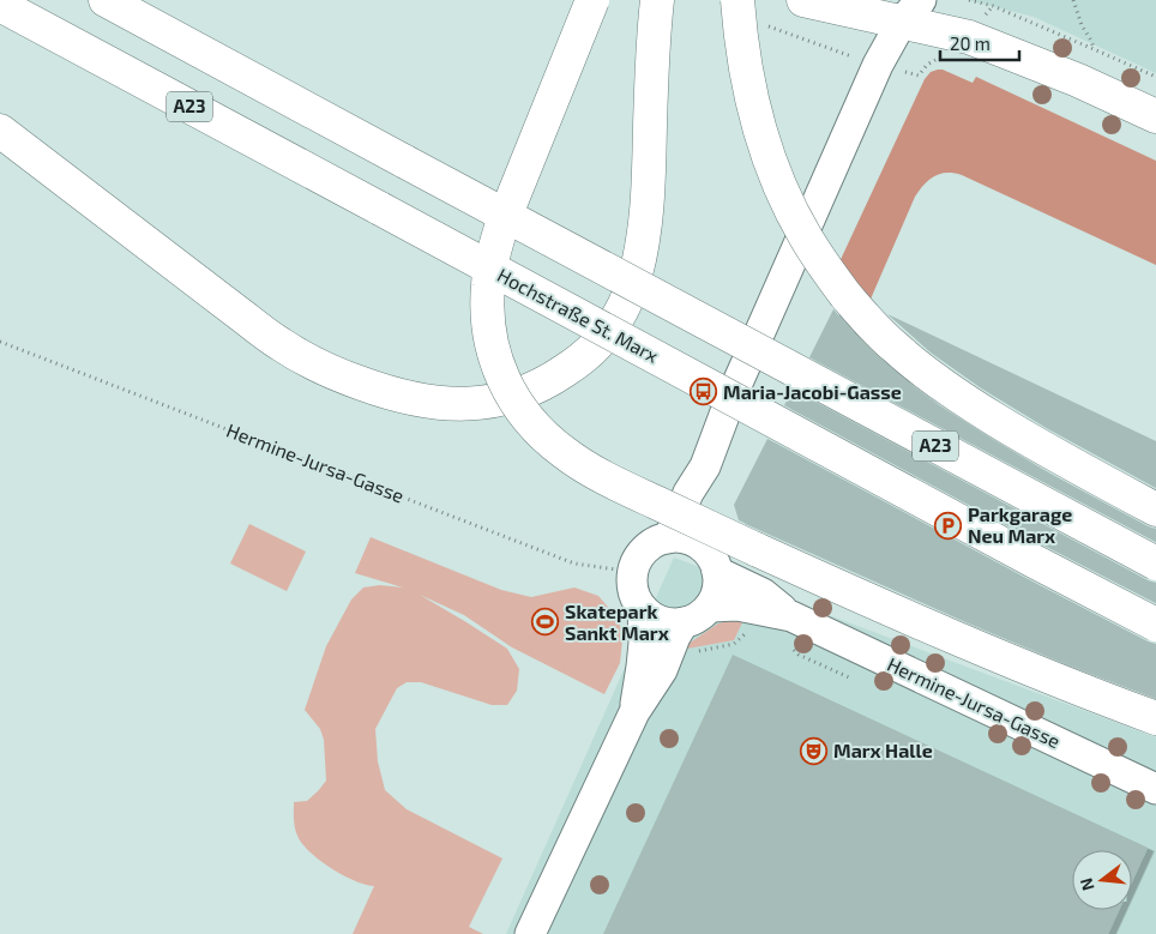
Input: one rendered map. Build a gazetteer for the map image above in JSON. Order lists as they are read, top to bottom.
{
  "streets": {
    "main road": ["A23", "Hochstraße St. Marx"],
    "street": ["Hermine-Jursa-Gasse"]
  },
  "places": {
    "bus stop": ["Maria-Jacobi-Gasse"],
    "parking": ["Parkgarage Neu Marx"],
    "sports": ["Skatepark Sankt Marx"],
    "theatre": ["Marx Halle"]
  },
  "scale_bar": "20 m",
  "north": "left"
}
